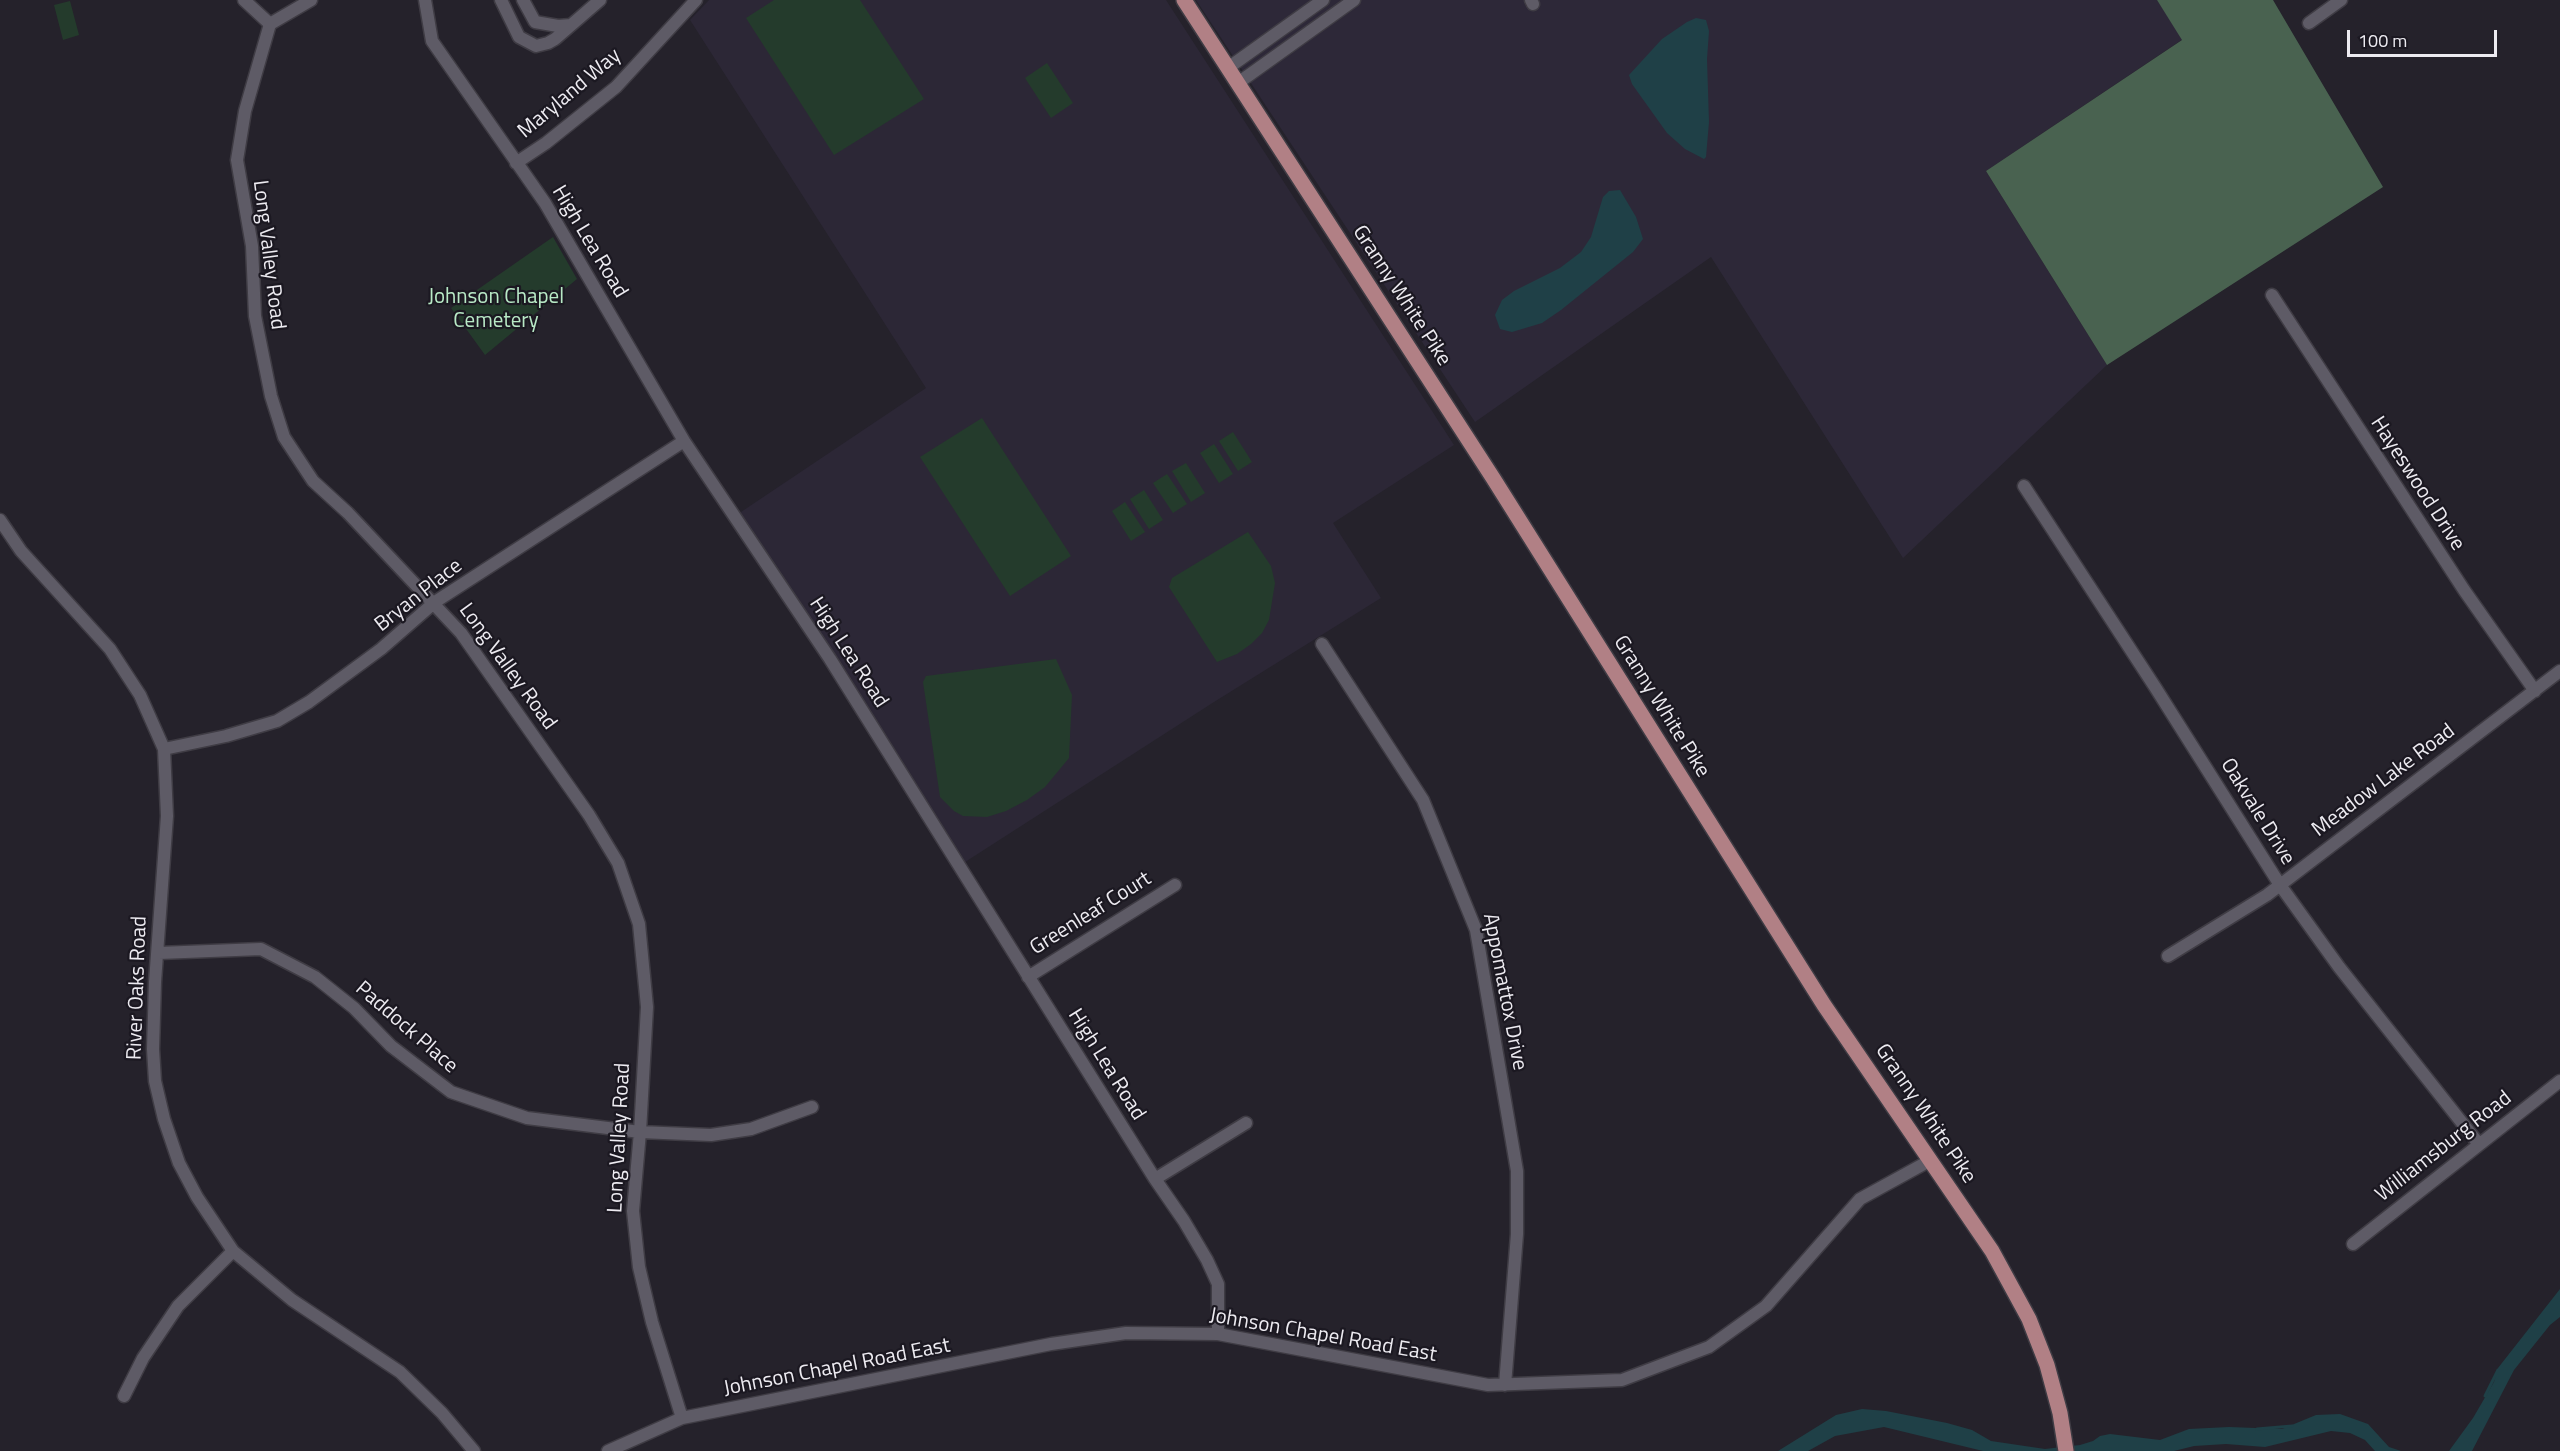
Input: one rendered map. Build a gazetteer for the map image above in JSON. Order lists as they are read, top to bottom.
{
  "streets": {
    "main road": ["Granny White Pike"],
    "street": [
      "Maryland Way",
      "High Lea Road",
      "Long Valley Road",
      "Hayeswood Drive",
      "Bryan Place",
      "Meadow Lake Road",
      "Oakvale Drive",
      "Greenleaf Court",
      "River Oaks Road",
      "Appomattox Drive",
      "Paddock Place",
      "Williamsburg Road",
      "Johnson Chapel Road East"
    ]
  },
  "crossings": [
    ["Maryland Way", "High Lea Road"],
    ["High Lea Road", "Bryan Place"],
    ["High Lea Road", "Greenleaf Court"],
    ["High Lea Road", "Johnson Chapel Road East"],
    ["Long Valley Road", "Bryan Place"],
    ["Long Valley Road", "Paddock Place"],
    ["Long Valley Road", "Johnson Chapel Road East"],
    ["Granny White Pike", "Johnson Chapel Road East"],
    ["Hayeswood Drive", "Meadow Lake Road"],
    ["Bryan Place", "River Oaks Road"],
    ["Meadow Lake Road", "Oakvale Drive"],
    ["Oakvale Drive", "Williamsburg Road"],
    ["River Oaks Road", "Paddock Place"],
    ["Appomattox Drive", "Johnson Chapel Road East"]
  ],
  "parks": ["Johnson Chapel Cemetery"],
  "scale_bar": "100 m"
}
